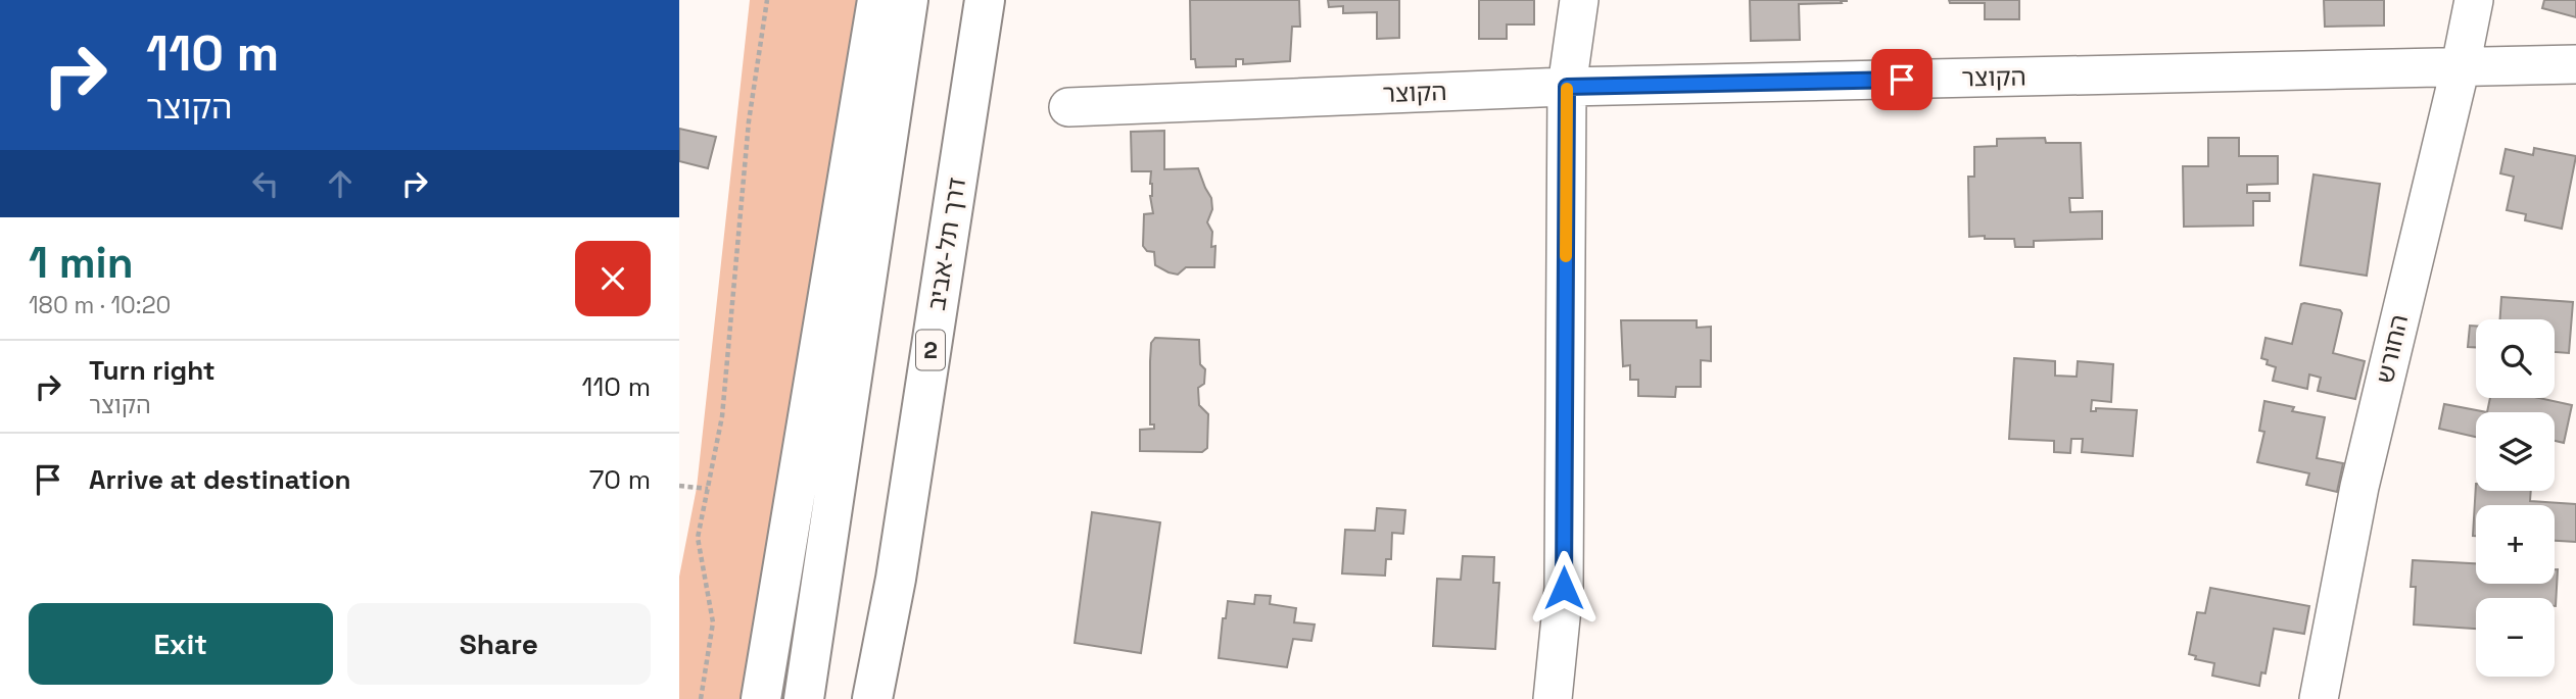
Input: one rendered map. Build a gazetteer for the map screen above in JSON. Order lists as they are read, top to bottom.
{
  "streets": {
    "highway": ["דרך תל-אביב", "2"],
    "street": ["הקוצר", "החורש"]
  },
  "crossings": [
    ["הקוצר", "החורש"]
  ],
  "page": {
    "turn": ["110 m", "הקוצר"],
    "heading": ["1 min", "180 m · 10:20"],
    "map_buttons": ["+", "−"],
    "list": [
      {
        "name": "Turn right",
        "note": "הקוצר",
        "value": "110 m"
      },
      {
        "name": "Arrive at destination",
        "value": "70 m"
      }
    ],
    "buttons": ["Exit", "Share"]
  }
}
